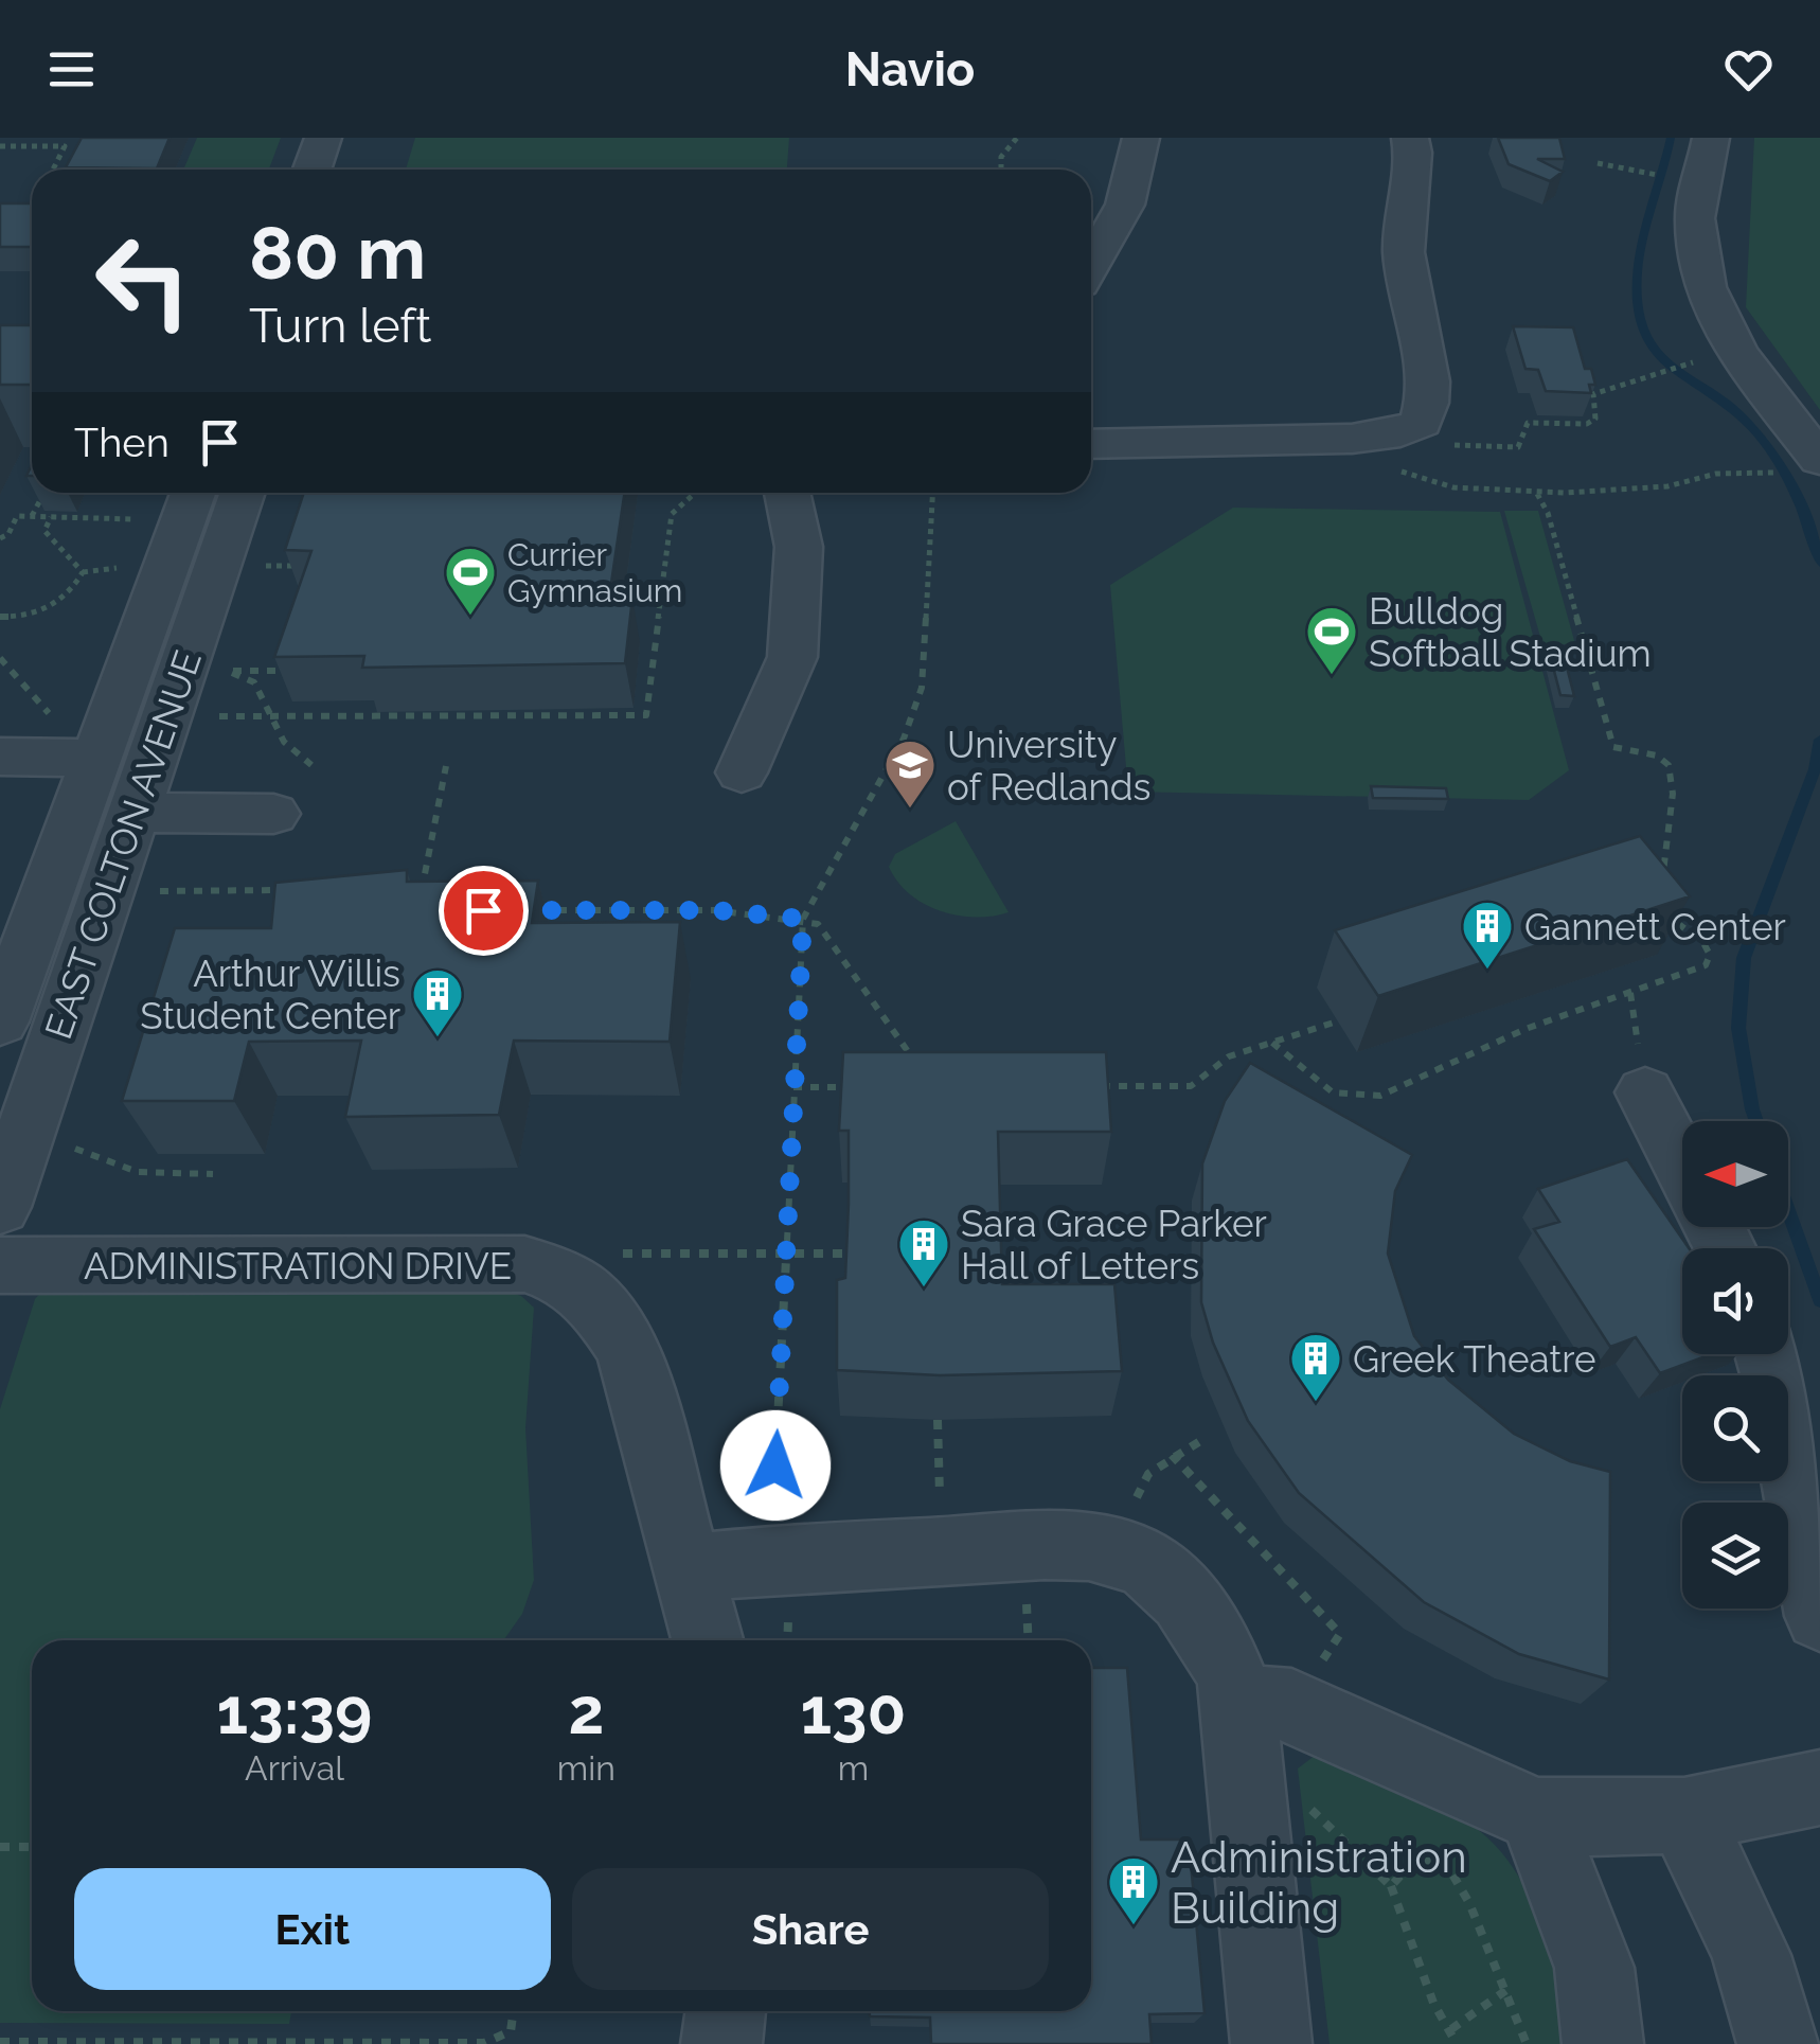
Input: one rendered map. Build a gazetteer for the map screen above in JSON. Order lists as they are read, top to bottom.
{
  "streets": {
    "street": ["EAST COLTON AVENUE", "ADMINISTRATION DRIVE"]
  },
  "places": {
    "sports": ["Currier Gymnasium", "Bulldog Softball Stadium"],
    "school or university": ["University of Redlands"],
    "building": [
      "Gannett Center",
      "Arthur Willis Student Center",
      "Sara Grace Parker Hall of Letters",
      "Greek Theatre",
      "Administration Building"
    ]
  },
  "north": "left",
  "page": {
    "header": "Navio",
    "turn": ["80 m", "Turn left"],
    "then": "Then",
    "eta": [
      "13:39",
      "Arrival",
      "2",
      "min",
      "130",
      "m"
    ],
    "buttons": ["Exit", "Share"]
  }
}
